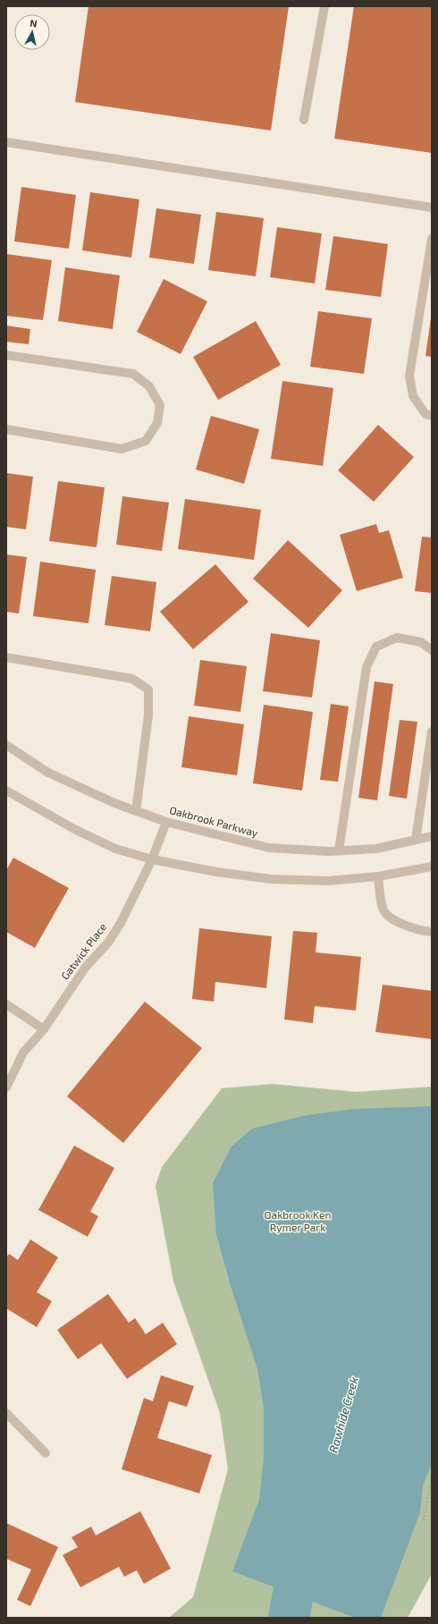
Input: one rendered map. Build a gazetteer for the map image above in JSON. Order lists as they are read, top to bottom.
{
  "streets": {
    "street": ["Oakbrook Parkway", "Gatwick Place"]
  },
  "crossings": [
    ["Oakbrook Parkway", "Gatwick Place"]
  ],
  "water": ["Rawhide Creek"],
  "parks": ["Oakbrook Ken Rymer Park"],
  "north": "top"
}
